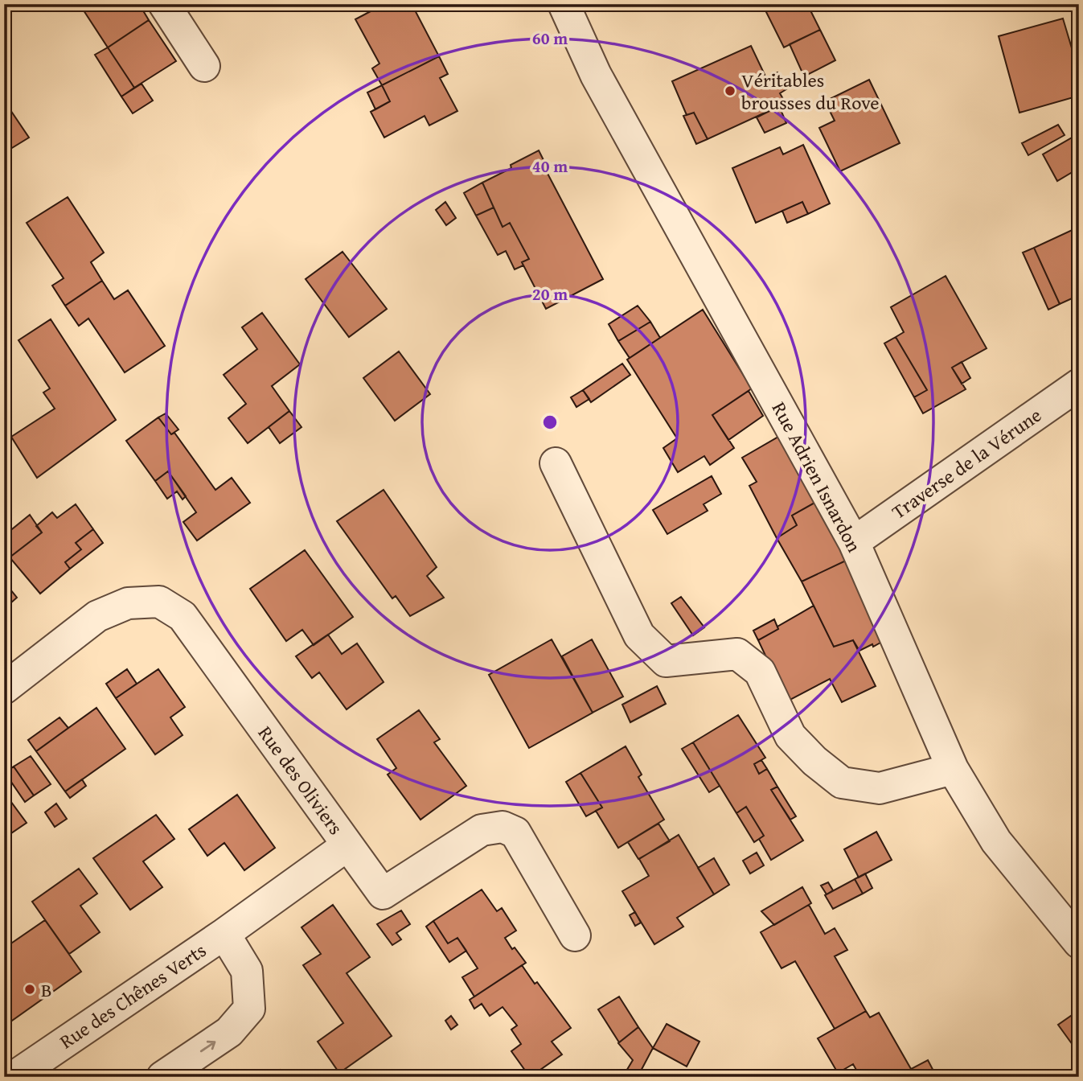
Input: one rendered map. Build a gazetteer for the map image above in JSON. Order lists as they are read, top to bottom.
{
  "streets": {
    "street": [
      "Traverse de la Vérune",
      "Rue Adrien Isnardon",
      "Rue des Oliviers",
      "Rue des Chênes Verts"
    ]
  },
  "crossings": [
    ["Traverse de la Vérune", "Rue Adrien Isnardon"],
    ["Rue des Oliviers", "Rue des Chênes Verts"]
  ],
  "places": ["Véritables brousses du Rove", "B"],
  "rings": ["60 m", "40 m", "20 m"]
}
